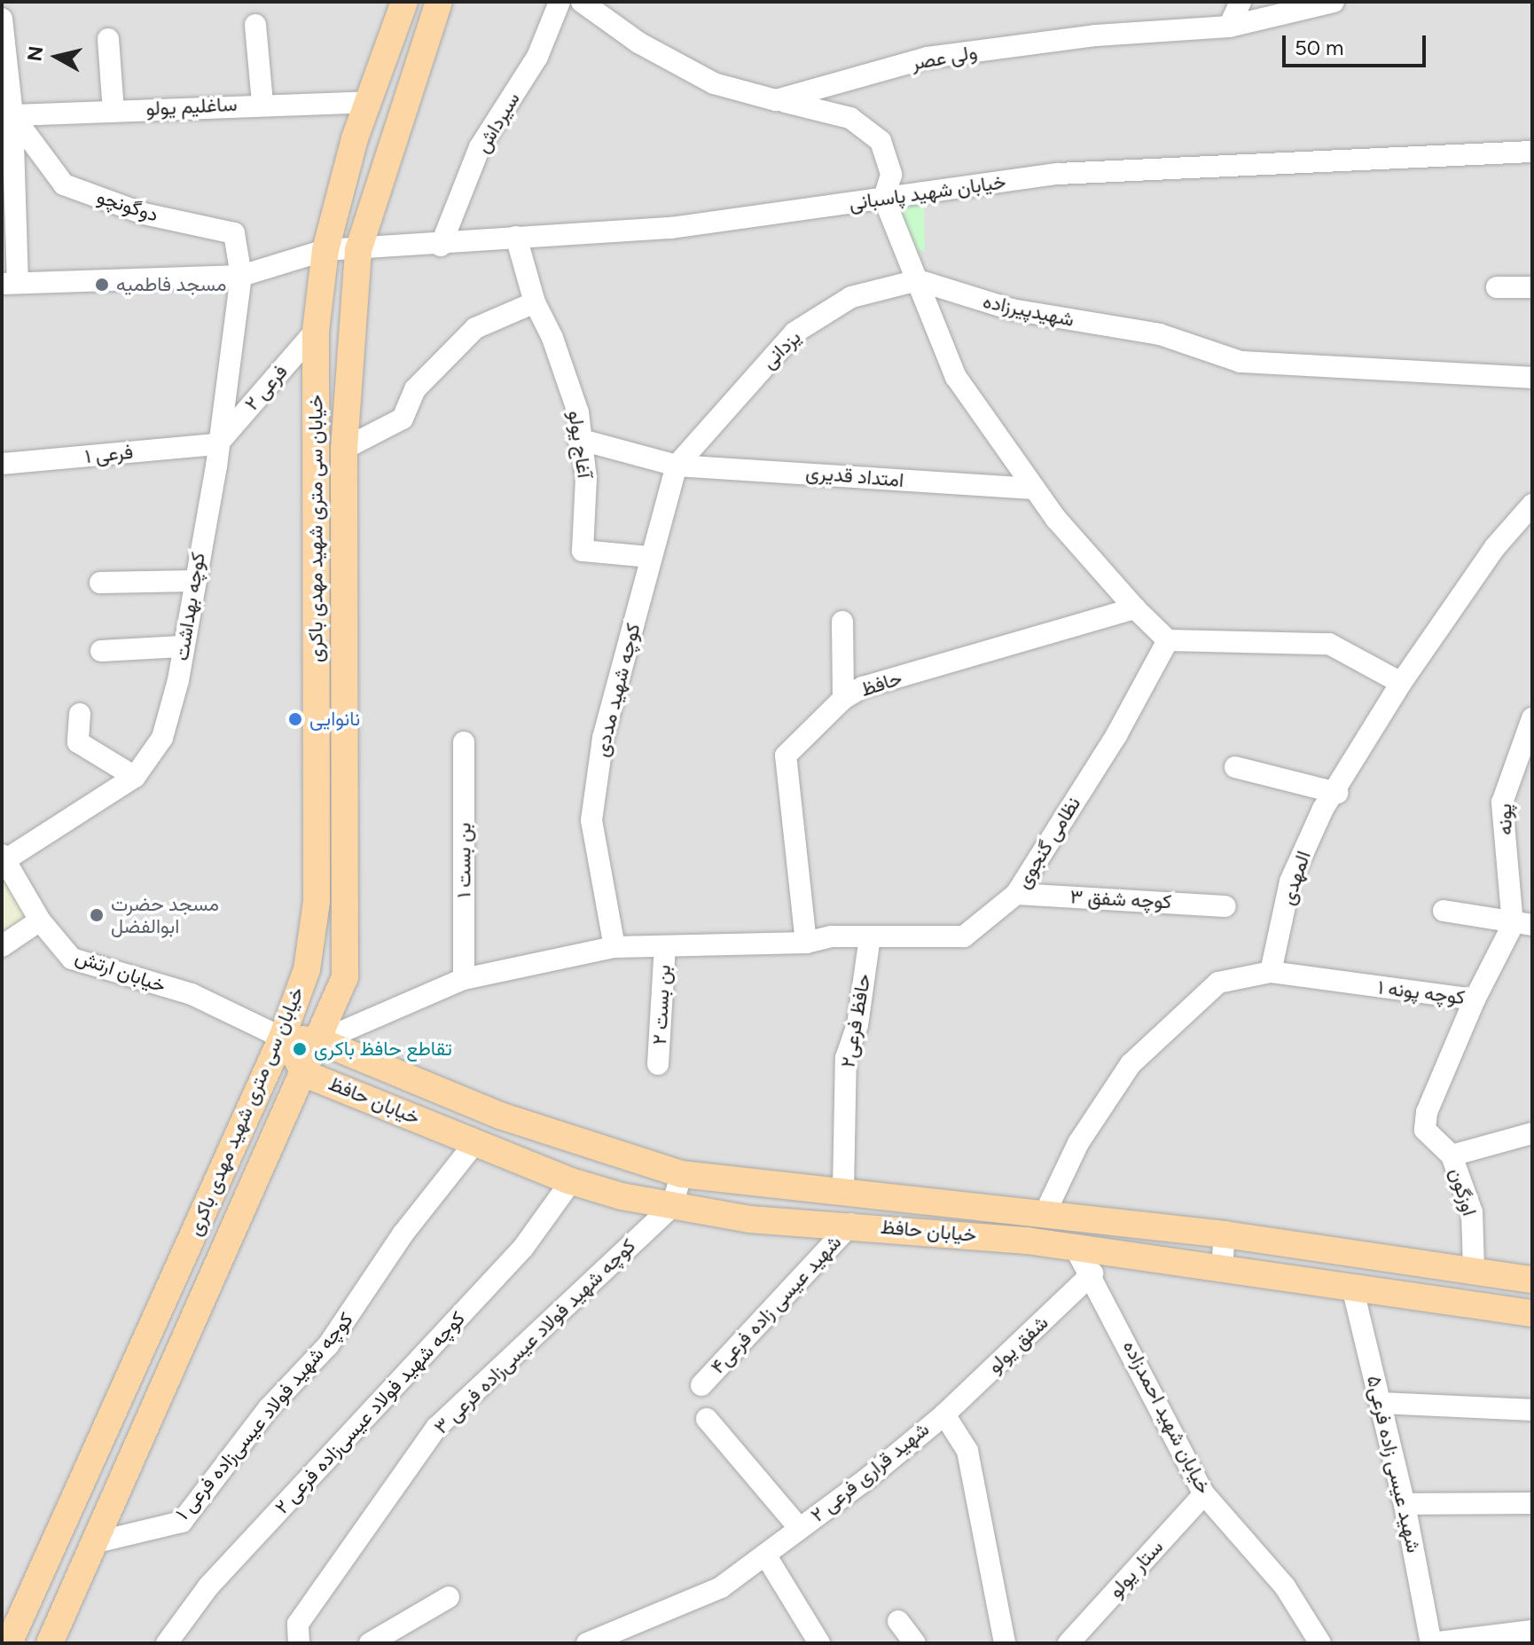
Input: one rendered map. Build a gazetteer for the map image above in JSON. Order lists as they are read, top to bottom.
{
  "streets": {
    "main road": ["خیابان سی متری شهید مهدی باکری", "خیابان حافظ"],
    "street": [
      "ولی عصر",
      "ساغلیم یولو",
      "سیرداش",
      "خیابان شهید پاسبانی",
      "دوگونچو",
      "شهیدپیرزاده",
      "یزدانی",
      "فرعی ۲",
      "آغاج یولو",
      "فرعی ۱",
      "امتداد قدیری",
      "کوچه بهداشت",
      "حافظ",
      "کوچه شهید مددی",
      "پونه",
      "نظامی گنجوی",
      "بن بست ۱",
      "المهدی",
      "کوچه شفق ۳",
      "خیابان ارتش",
      "کوچه پونه ۱",
      "بن بست ۲",
      "حافظ فرعی۲",
      "اوزگون",
      "شهید عیسی زاده فرعی۴",
      "کوچه شهید فولاد عیسی‌زاده فرعی ۳",
      "شفق یولو",
      "کوچه شهید فولاد عیسی‌زاده فرعی ۲",
      "کوچه شهید فولاد عیسی‌زاده فرعی ۱",
      "خیابان شهید احمدزاده",
      "شهید عیسی زاده فرعی۵",
      "شهید قراری فرعی ۲",
      "ستار یولو"
    ]
  },
  "crossings": [
    ["ساغلیم یولو", "دوگونچو"],
    ["ساغلیم یولو", "خیابان سی متری شهید مهدی باکری"],
    ["سیرداش", "خیابان شهید پاسبانی"],
    ["خیابان شهید پاسبانی", "دوگونچو"],
    ["خیابان شهید پاسبانی", "آغاج یولو"],
    ["خیابان شهید پاسبانی", "خیابان سی متری شهید مهدی باکری"],
    ["خیابان شهید پاسبانی", "کوچه بهداشت"],
    ["دوگونچو", "کوچه بهداشت"],
    ["شهیدپیرزاده", "یزدانی"],
    ["یزدانی", "امتداد قدیری"],
    ["یزدانی", "کوچه شهید مددی"],
    ["فرعی ۲", "فرعی ۱"],
    ["فرعی ۲", "خیابان سی متری شهید مهدی باکری"],
    ["فرعی ۲", "کوچه بهداشت"],
    ["آغاج یولو", "امتداد قدیری"],
    ["آغاج یولو", "کوچه شهید مددی"],
    ["فرعی ۱", "کوچه بهداشت"],
    ["امتداد قدیری", "کوچه شهید مددی"],
    ["خیابان سی متری شهید مهدی باکری", "خیابان ارتش"],
    ["خیابان سی متری شهید مهدی باکری", "خیابان حافظ"],
    ["خیابان سی متری شهید مهدی باکری", "کوچه شهید فولاد عیسی‌زاده فرعی ۱"],
    ["کوچه بهداشت", "خیابان ارتش"],
    ["حافظ", "نظامی گنجوی"],
    ["کوچه شهید مددی", "نظامی گنجوی"],
    ["نظامی گنجوی", "کوچه شفق ۳"],
    ["نظامی گنجوی", "بن بست ۲"],
    ["نظامی گنجوی", "حافظ فرعی۲"],
    ["المهدی", "کوچه پونه ۱"],
    ["خیابان ارتش", "خیابان حافظ"],
    ["کوچه پونه ۱", "اوزگون"],
    ["حافظ فرعی۲", "خیابان حافظ"],
    ["خیابان حافظ", "اوزگون"],
    ["خیابان حافظ", "شهید عیسی زاده فرعی۴"],
    ["خیابان حافظ", "کوچه شهید فولاد عیسی‌زاده فرعی ۳"],
    ["خیابان حافظ", "کوچه شهید فولاد عیسی‌زاده فرعی ۲"],
    ["خیابان حافظ", "کوچه شهید فولاد عیسی‌زاده فرعی ۱"],
    ["خیابان حافظ", "خیابان شهید احمدزاده"],
    ["خیابان حافظ", "شهید عیسی زاده فرعی۵"],
    ["شفق یولو", "خیابان شهید احمدزاده"],
    ["شفق یولو", "شهید قراری فرعی ۲"],
    ["خیابان شهید احمدزاده", "ستار یولو"]
  ],
  "places": [
    "مسجد فاطمیه",
    "نانوایی",
    "مسجد حضرت ابوالفضل",
    "تقاطع حافظ باکری"
  ],
  "scale_bar": "50 m",
  "north": "left"
}
